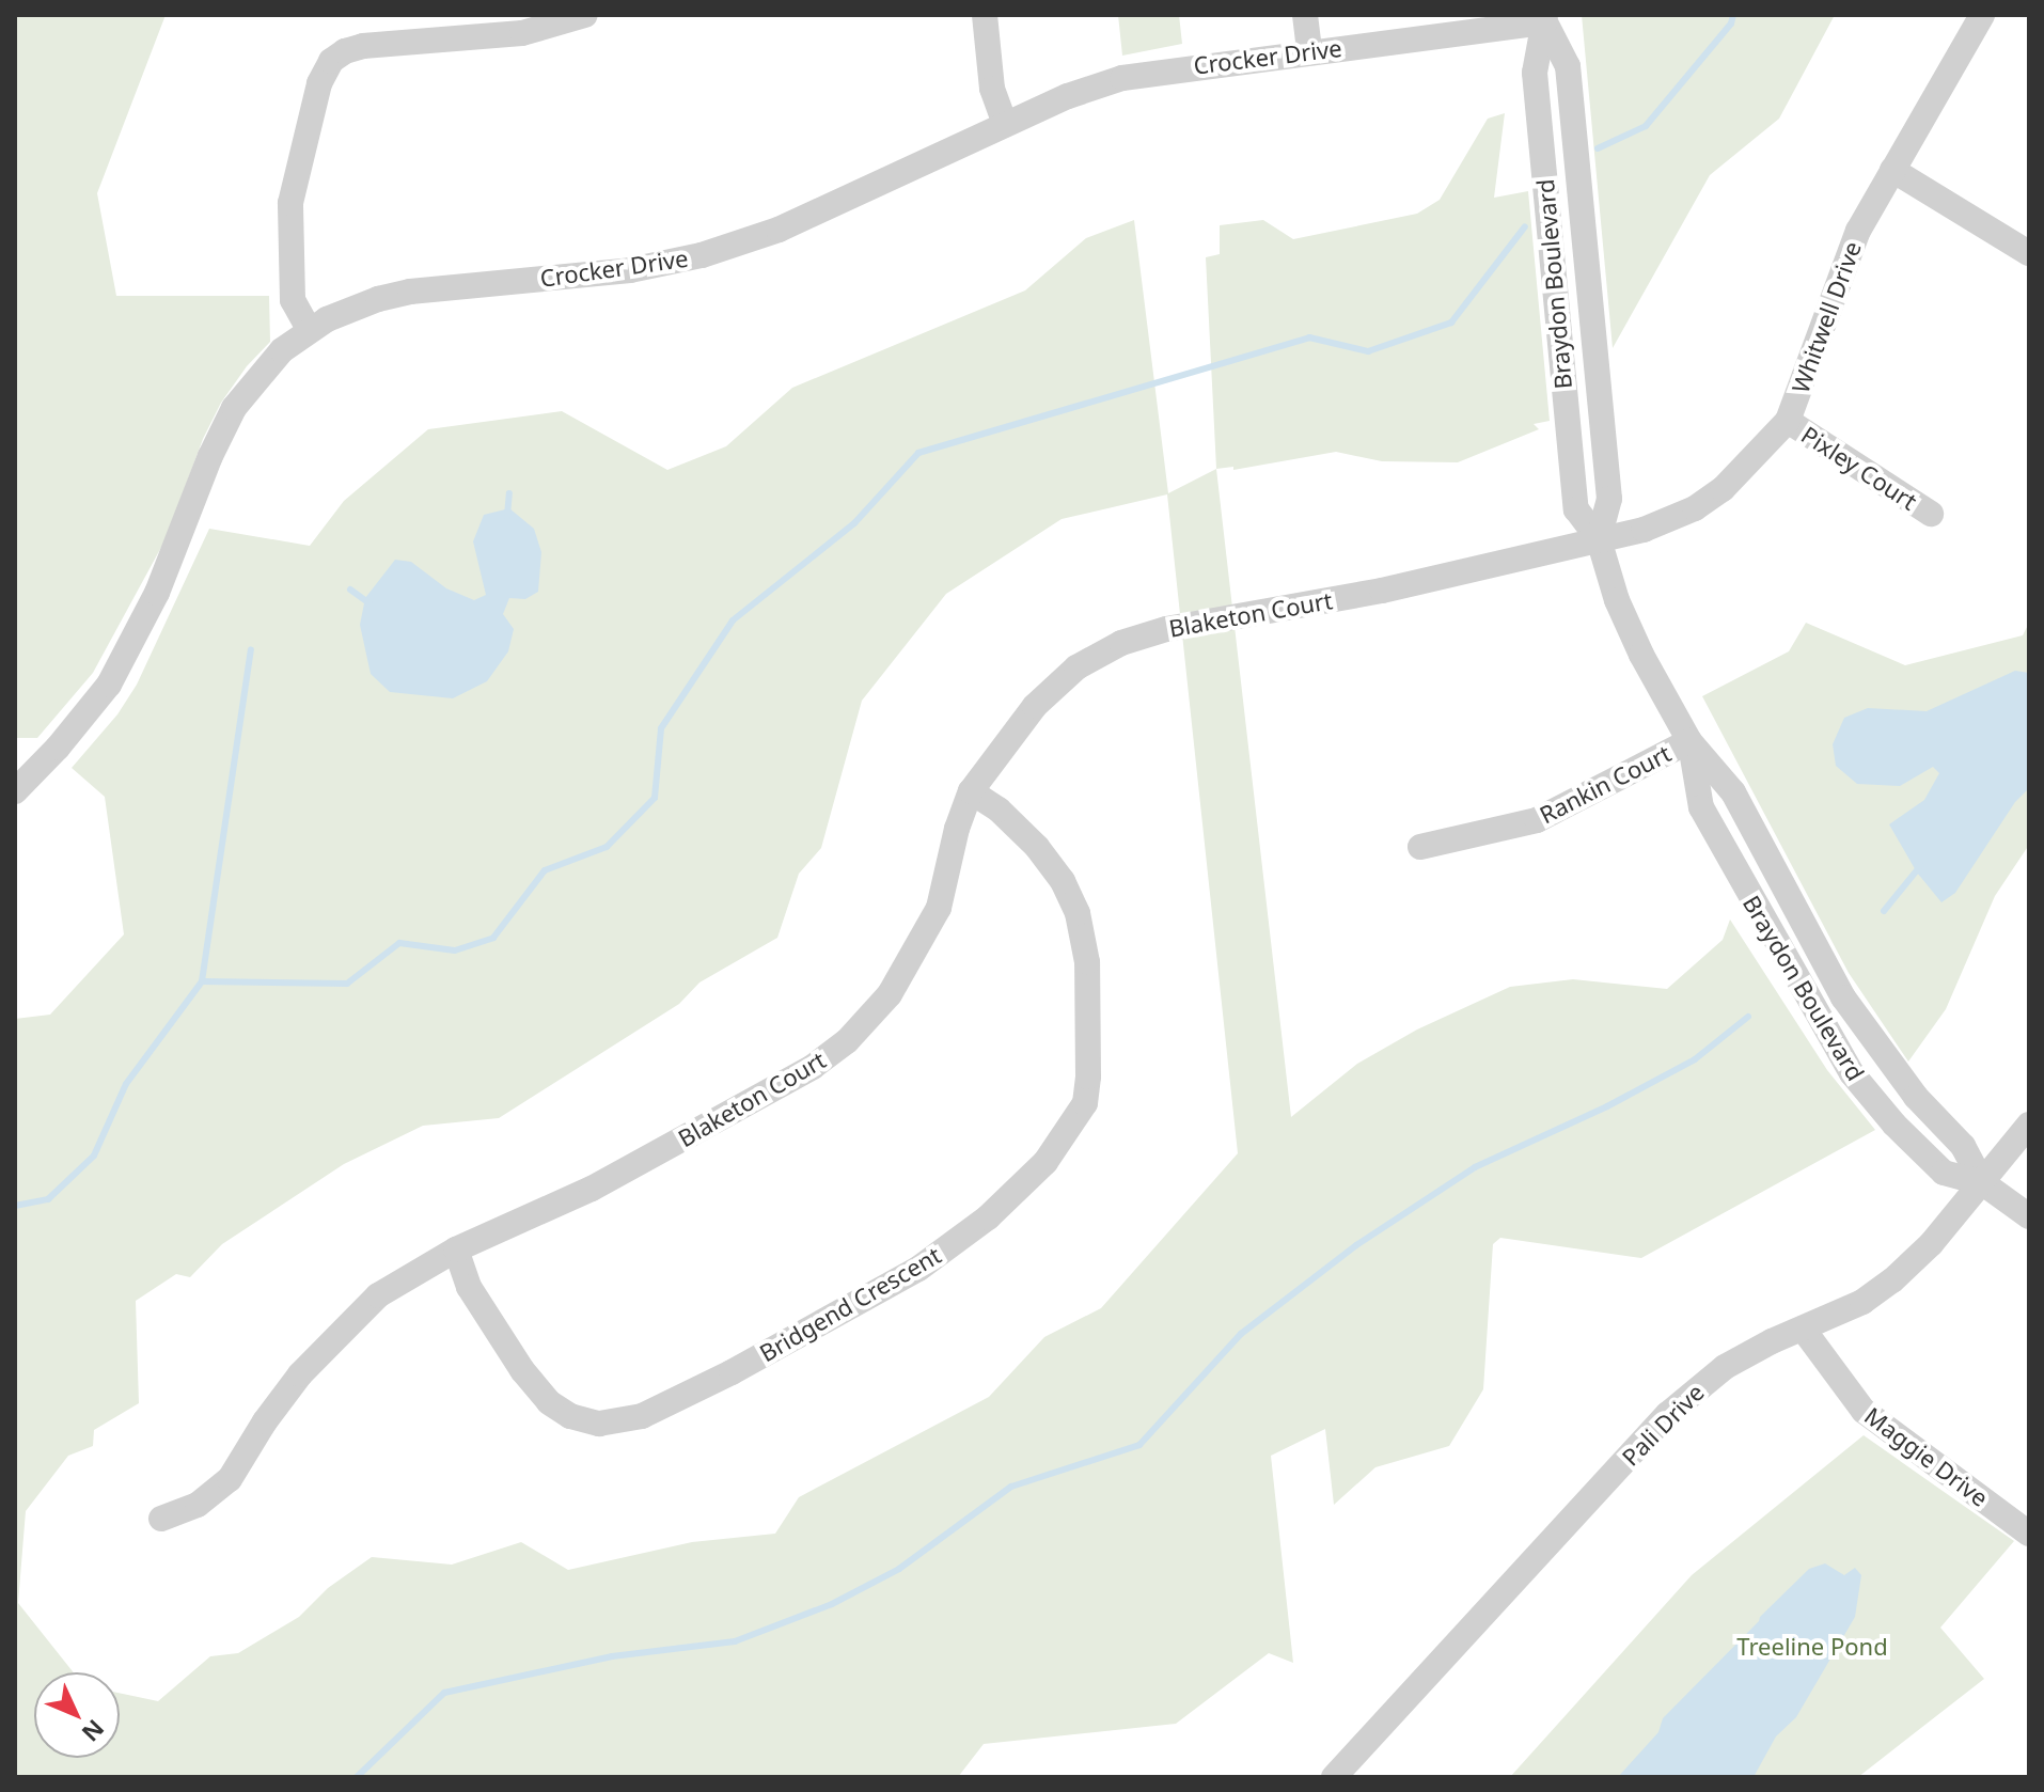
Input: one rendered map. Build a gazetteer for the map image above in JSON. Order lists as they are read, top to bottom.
{
  "streets": {
    "street": [
      "Crocker Drive",
      "Braydon Boulevard",
      "Whitwell Drive",
      "Pixley Court",
      "Blaketon Court",
      "Rankin Court",
      "Bridgend Crescent",
      "Pali Drive",
      "Maggie Drive"
    ]
  },
  "crossings": [
    ["Crocker Drive", "Braydon Boulevard"],
    ["Braydon Boulevard", "Whitwell Drive"],
    ["Braydon Boulevard", "Blaketon Court"],
    ["Braydon Boulevard", "Rankin Court"],
    ["Braydon Boulevard", "Pali Drive"],
    ["Whitwell Drive", "Pixley Court"],
    ["Whitwell Drive", "Blaketon Court"],
    ["Blaketon Court", "Bridgend Crescent"],
    ["Pali Drive", "Maggie Drive"]
  ],
  "parks": ["Treeline Pond"],
  "north": "bottom right"
}
